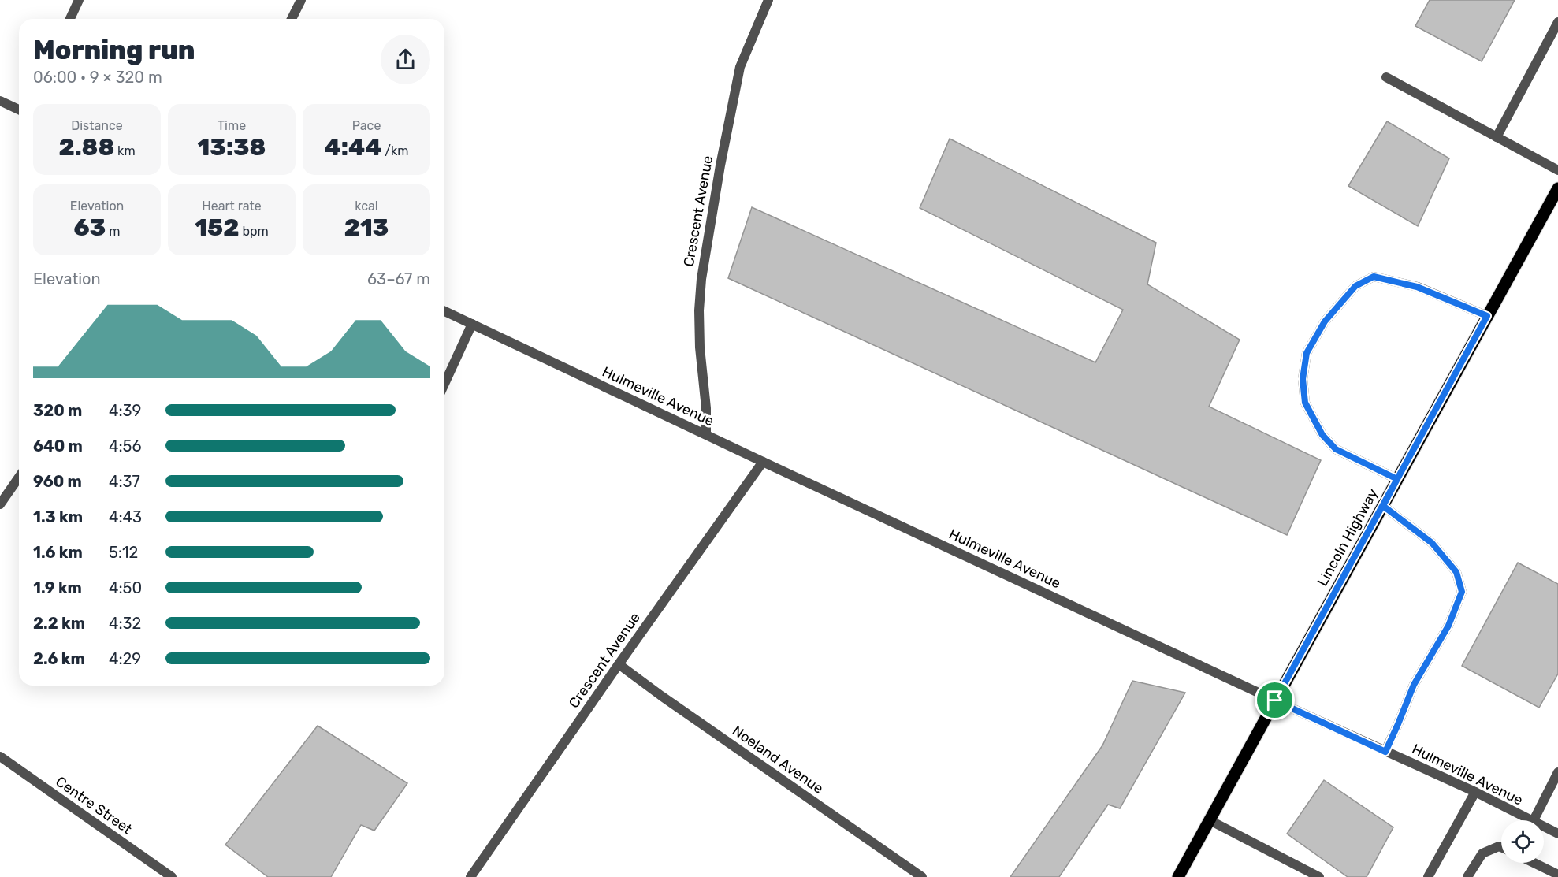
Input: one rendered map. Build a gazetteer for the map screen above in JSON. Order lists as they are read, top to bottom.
{
  "streets": {
    "main road": ["Lincoln Highway"],
    "street": [
      "Crescent Avenue",
      "Hulmeville Avenue",
      "Noeland Avenue",
      "Centre Street"
    ]
  },
  "crossings": [
    ["Crescent Avenue", "Hulmeville Avenue"],
    ["Crescent Avenue", "Noeland Avenue"],
    ["Hulmeville Avenue", "Lincoln Highway"]
  ],
  "page": {
    "heading": ["Morning run", "06:00 · 9 × 320 m"],
    "stats": [
      ["Distance", "2.88 km"],
      ["Time", "13:38"],
      ["Pace", "4:44 /km"],
      ["Elevation", "63 m"],
      ["Heart rate", "152 bpm"],
      ["kcal", "213"]
    ],
    "chart": ["Elevation", "63–67 m"],
    "list": [
      {
        "name": "320 m",
        "note": "4:39"
      },
      {
        "name": "640 m",
        "note": "4:56"
      },
      {
        "name": "960 m",
        "note": "4:37"
      },
      {
        "name": "1.3 km",
        "note": "4:43"
      },
      {
        "name": "1.6 km",
        "note": "5:12"
      },
      {
        "name": "1.9 km",
        "note": "4:50"
      },
      {
        "name": "2.2 km",
        "note": "4:32"
      },
      {
        "name": "2.6 km",
        "note": "4:29"
      }
    ]
  }
}
